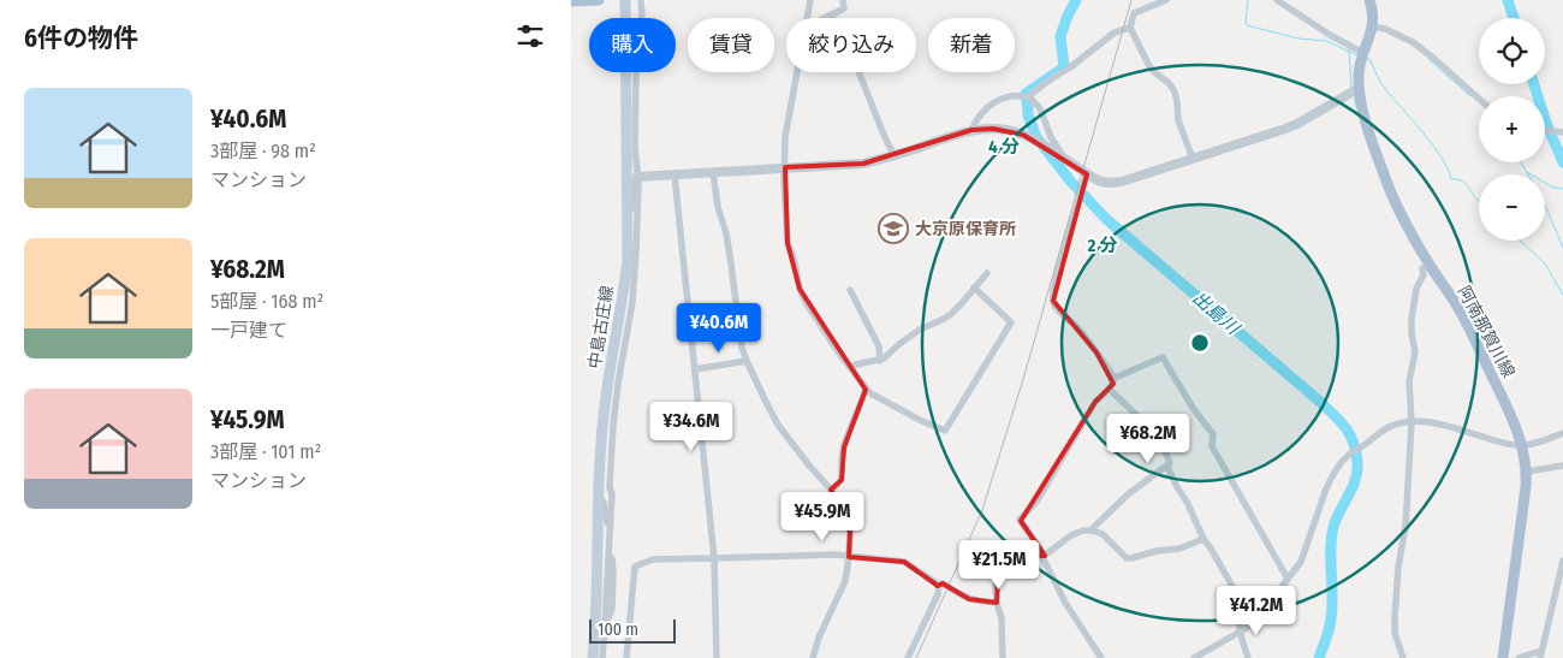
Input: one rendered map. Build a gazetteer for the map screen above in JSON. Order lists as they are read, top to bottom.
{
  "streets": {
    "main road": ["中島古庄線", "阿南那賀川線"]
  },
  "water": ["出島川"],
  "places": {
    "school or university": ["大京原保育所"]
  },
  "scale_bar": "100 m",
  "page": {
    "heading": "6件の物件",
    "map_buttons": ["+", "−"],
    "chip": [
      "購入",
      "賃貸",
      "絞り込み",
      "新着"
    ],
    "list": [
      {
        "name": "¥40.6M",
        "note": "3部屋 · 98 m² · マンション"
      },
      {
        "name": "¥68.2M",
        "note": "5部屋 · 168 m² · 一戸建て"
      },
      {
        "name": "¥45.9M",
        "note": "3部屋 · 101 m² · マンション"
      }
    ],
    "price": [
      "¥40.6M",
      "¥34.6M",
      "¥68.2M",
      "¥45.9M",
      "¥21.5M",
      "¥41.2M"
    ],
    "scale": "100 m"
  },
  "rings": ["4 分", "2 分"]
}
